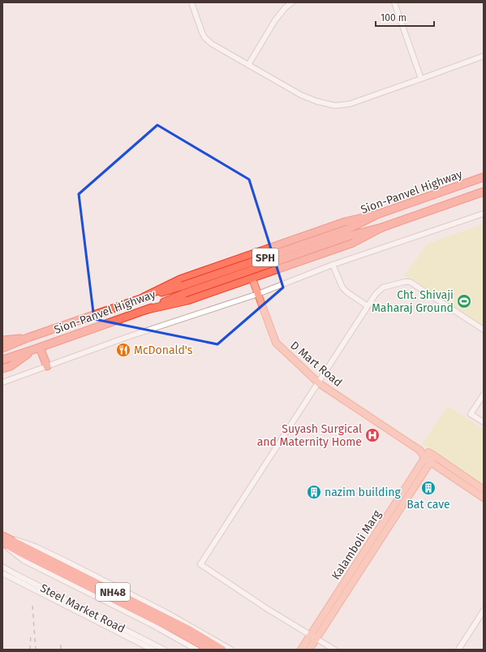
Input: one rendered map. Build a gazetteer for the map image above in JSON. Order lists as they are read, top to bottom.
{
  "streets": {
    "highway": ["Sion-Panvel Highway", "SPH", "NH48"],
    "main road": ["D Mart Road", "Kalamboli Marg"],
    "street": ["Steel Market Road"]
  },
  "crossings": [
    ["Sion-Panvel Highway", "SPH"],
    ["D Mart Road", "Kalamboli Marg"]
  ],
  "places": {
    "sports": ["Cht. Shivaji Maharaj Ground"],
    "restaurant": ["McDonald's"],
    "hospital": ["Suyash Surgical and Maternity Home"],
    "building": ["Bat cave", "nazim building"]
  },
  "scale_bar": "100 m"
}
